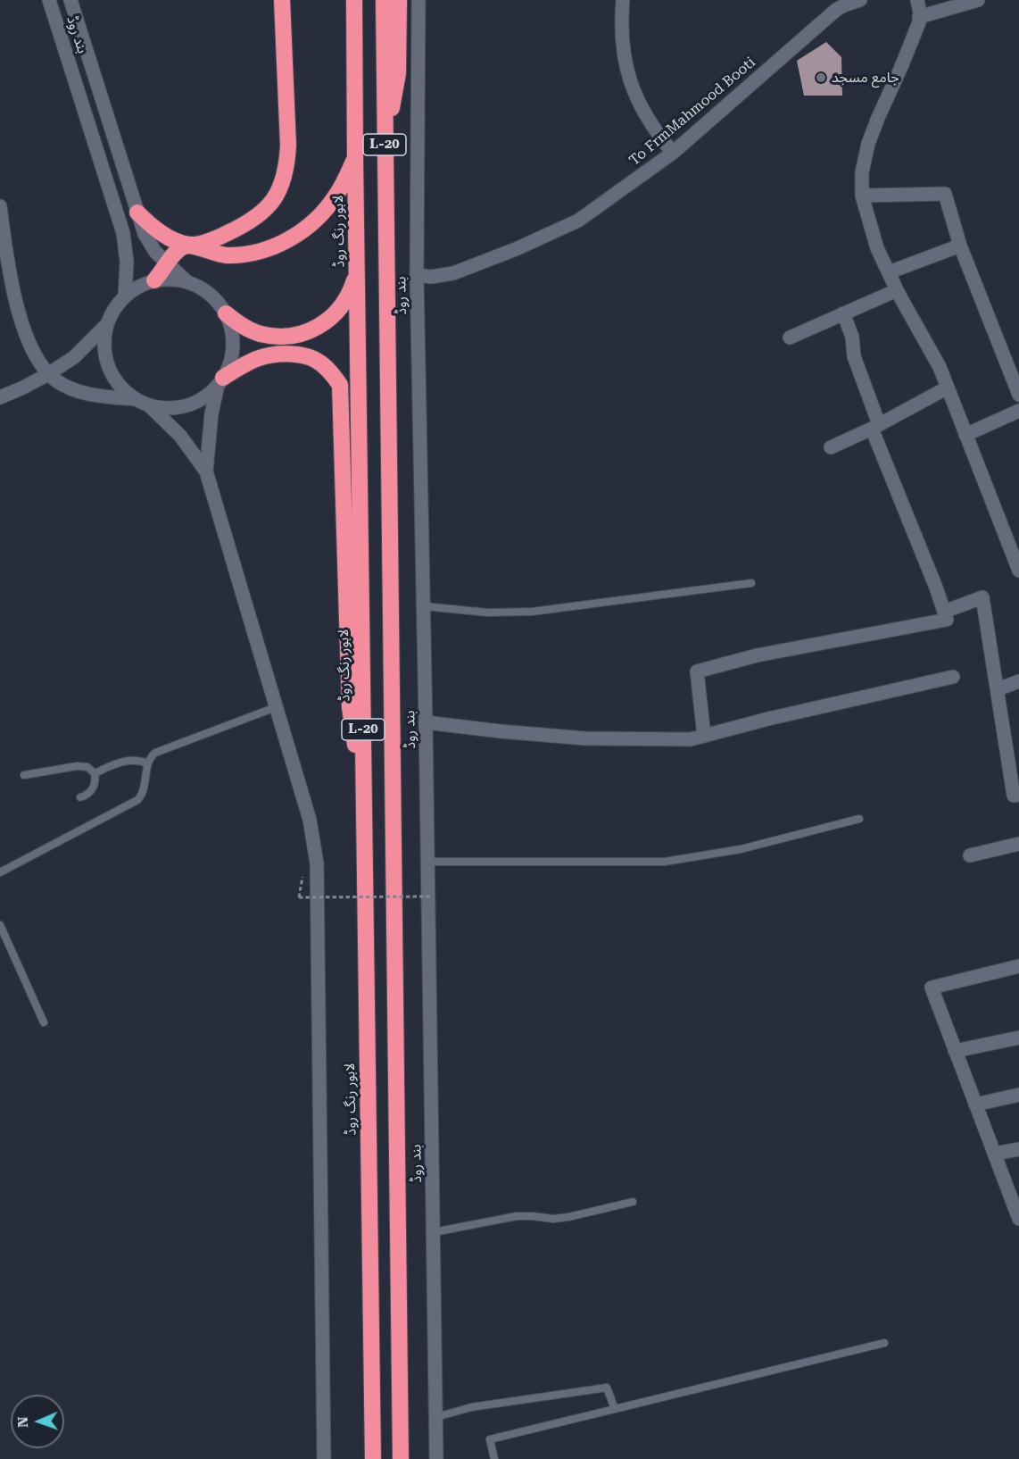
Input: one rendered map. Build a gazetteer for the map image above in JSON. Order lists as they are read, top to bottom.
{
  "streets": {
    "highway": ["L-20", "لاہور رنگ روڈ"],
    "street": ["بند روڈ", "To FrmMahmood Booti"]
  },
  "crossings": [
    ["بند روڈ", "To FrmMahmood Booti"]
  ],
  "places": ["جامع مسجد"],
  "north": "left"
}
